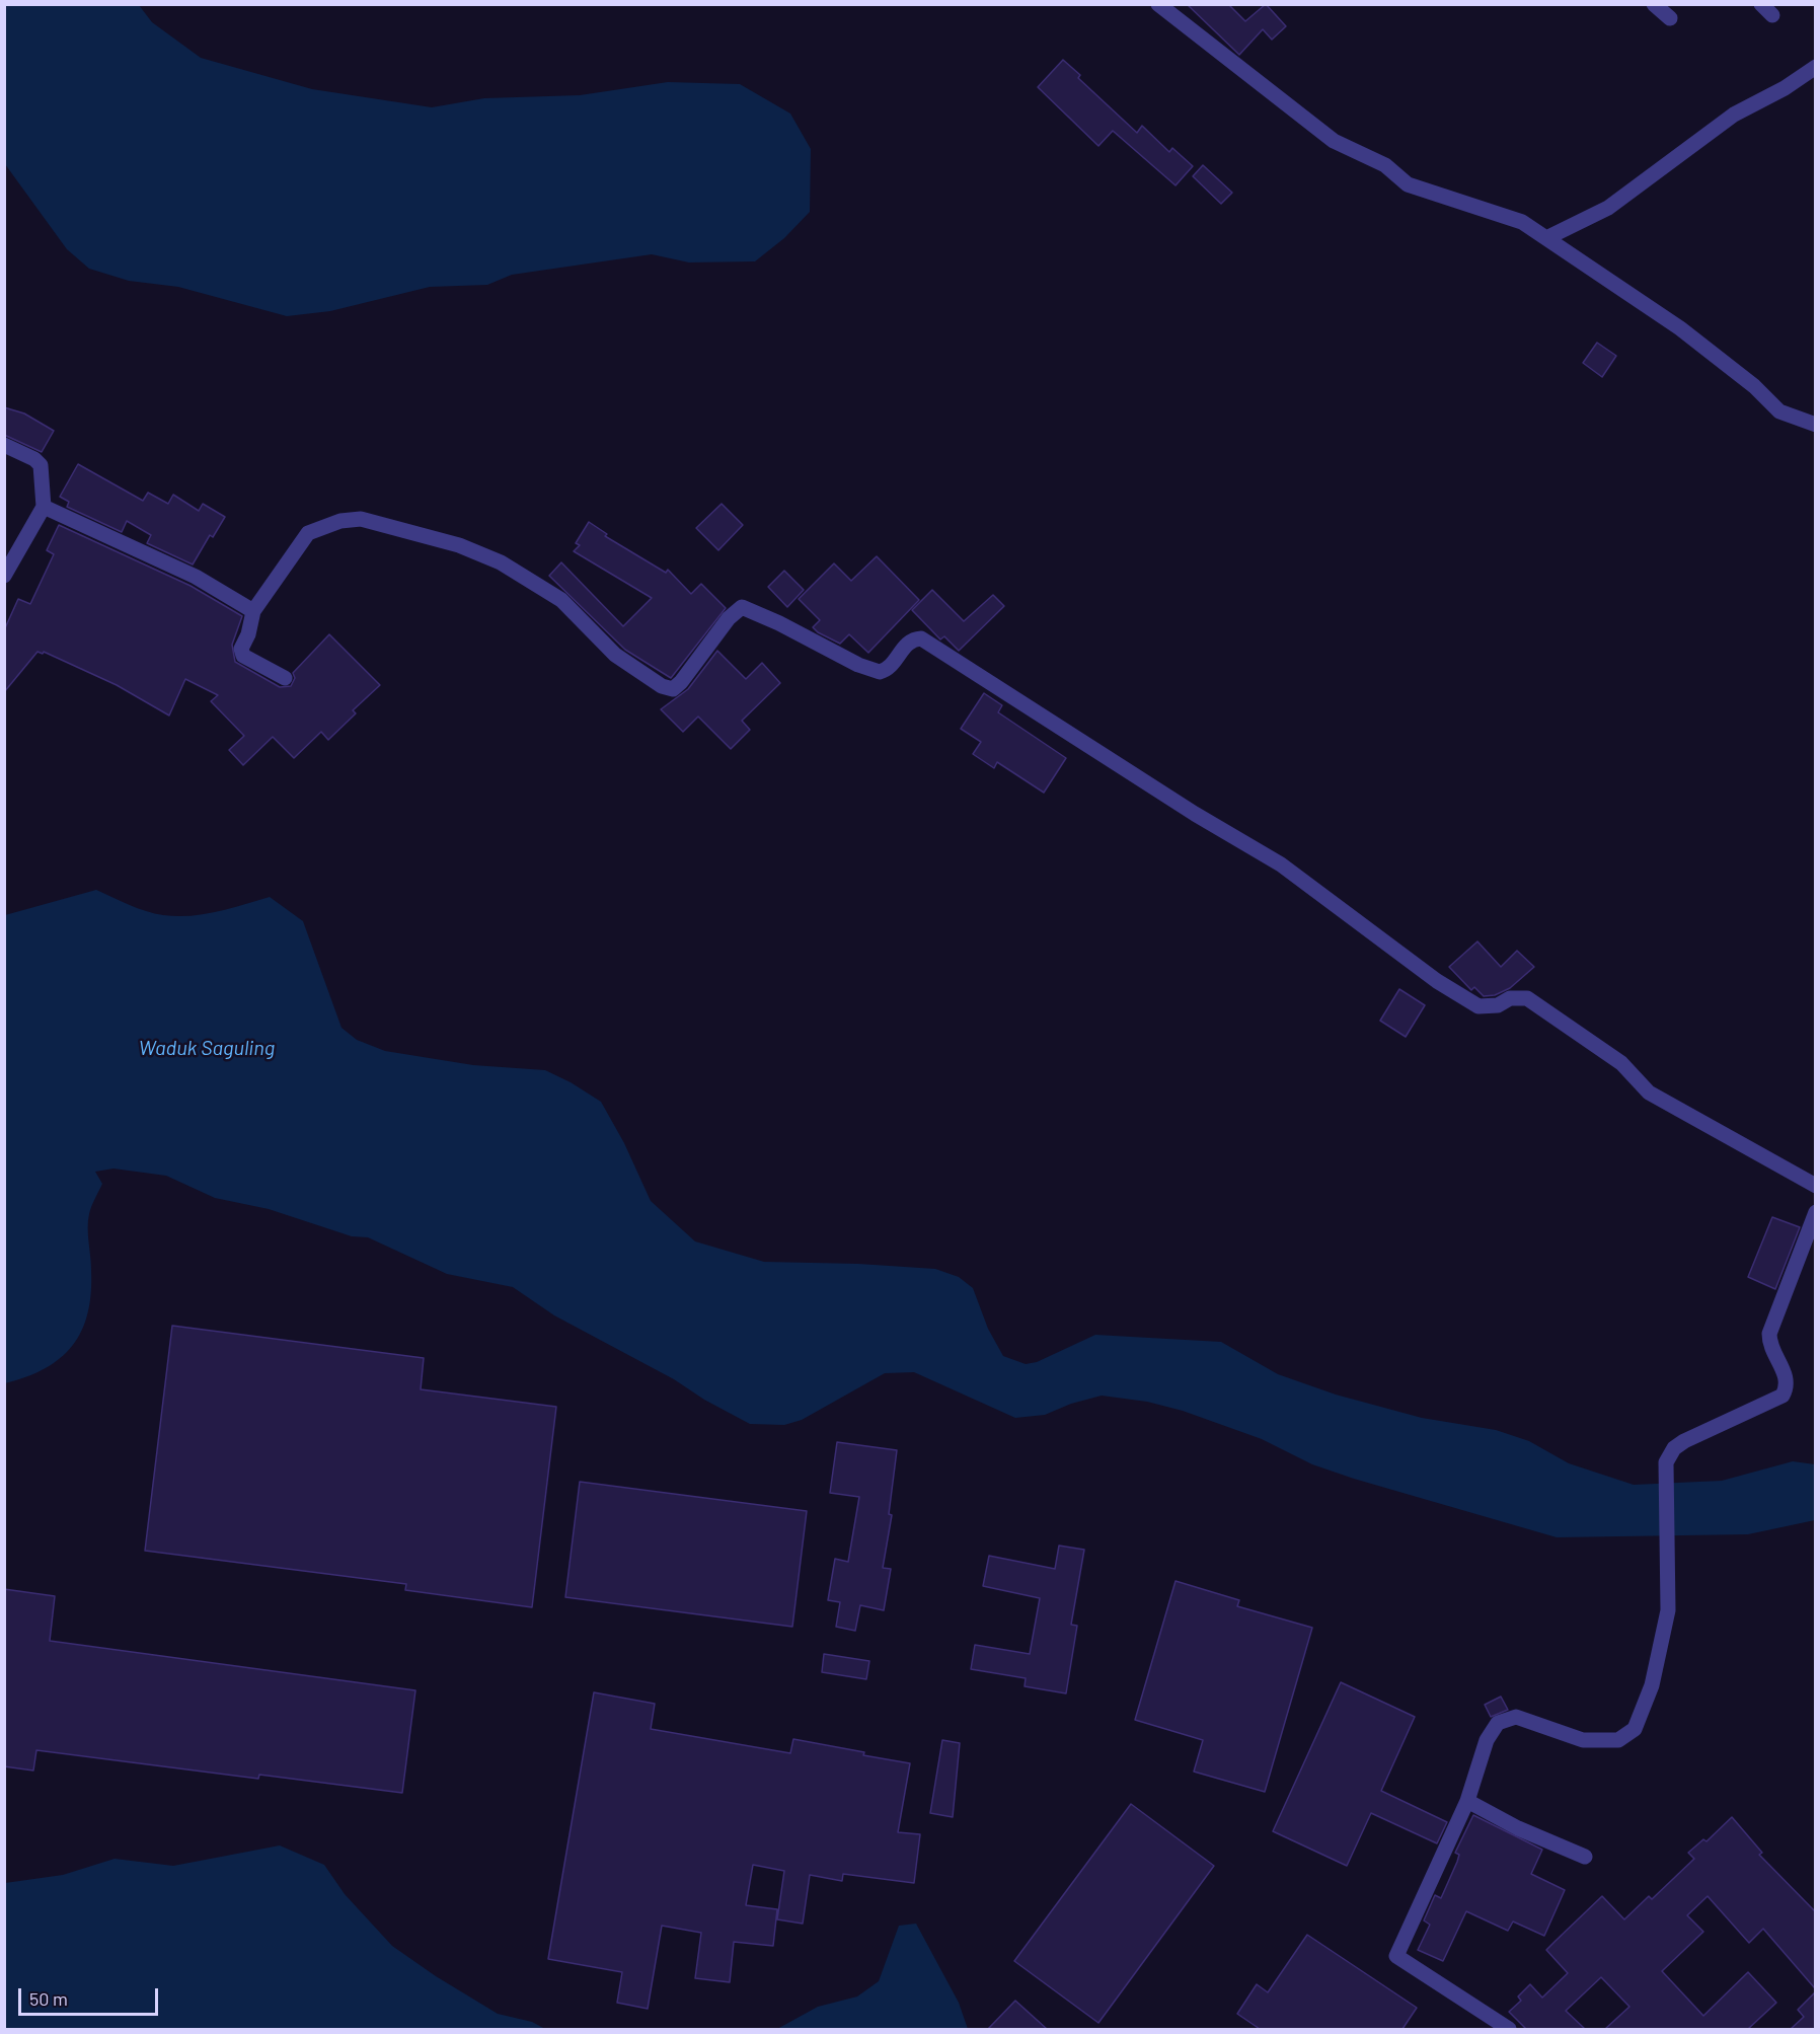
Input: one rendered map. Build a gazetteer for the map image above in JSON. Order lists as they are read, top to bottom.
{
  "water": ["Waduk Saguling"],
  "scale_bar": "50 m"
}
